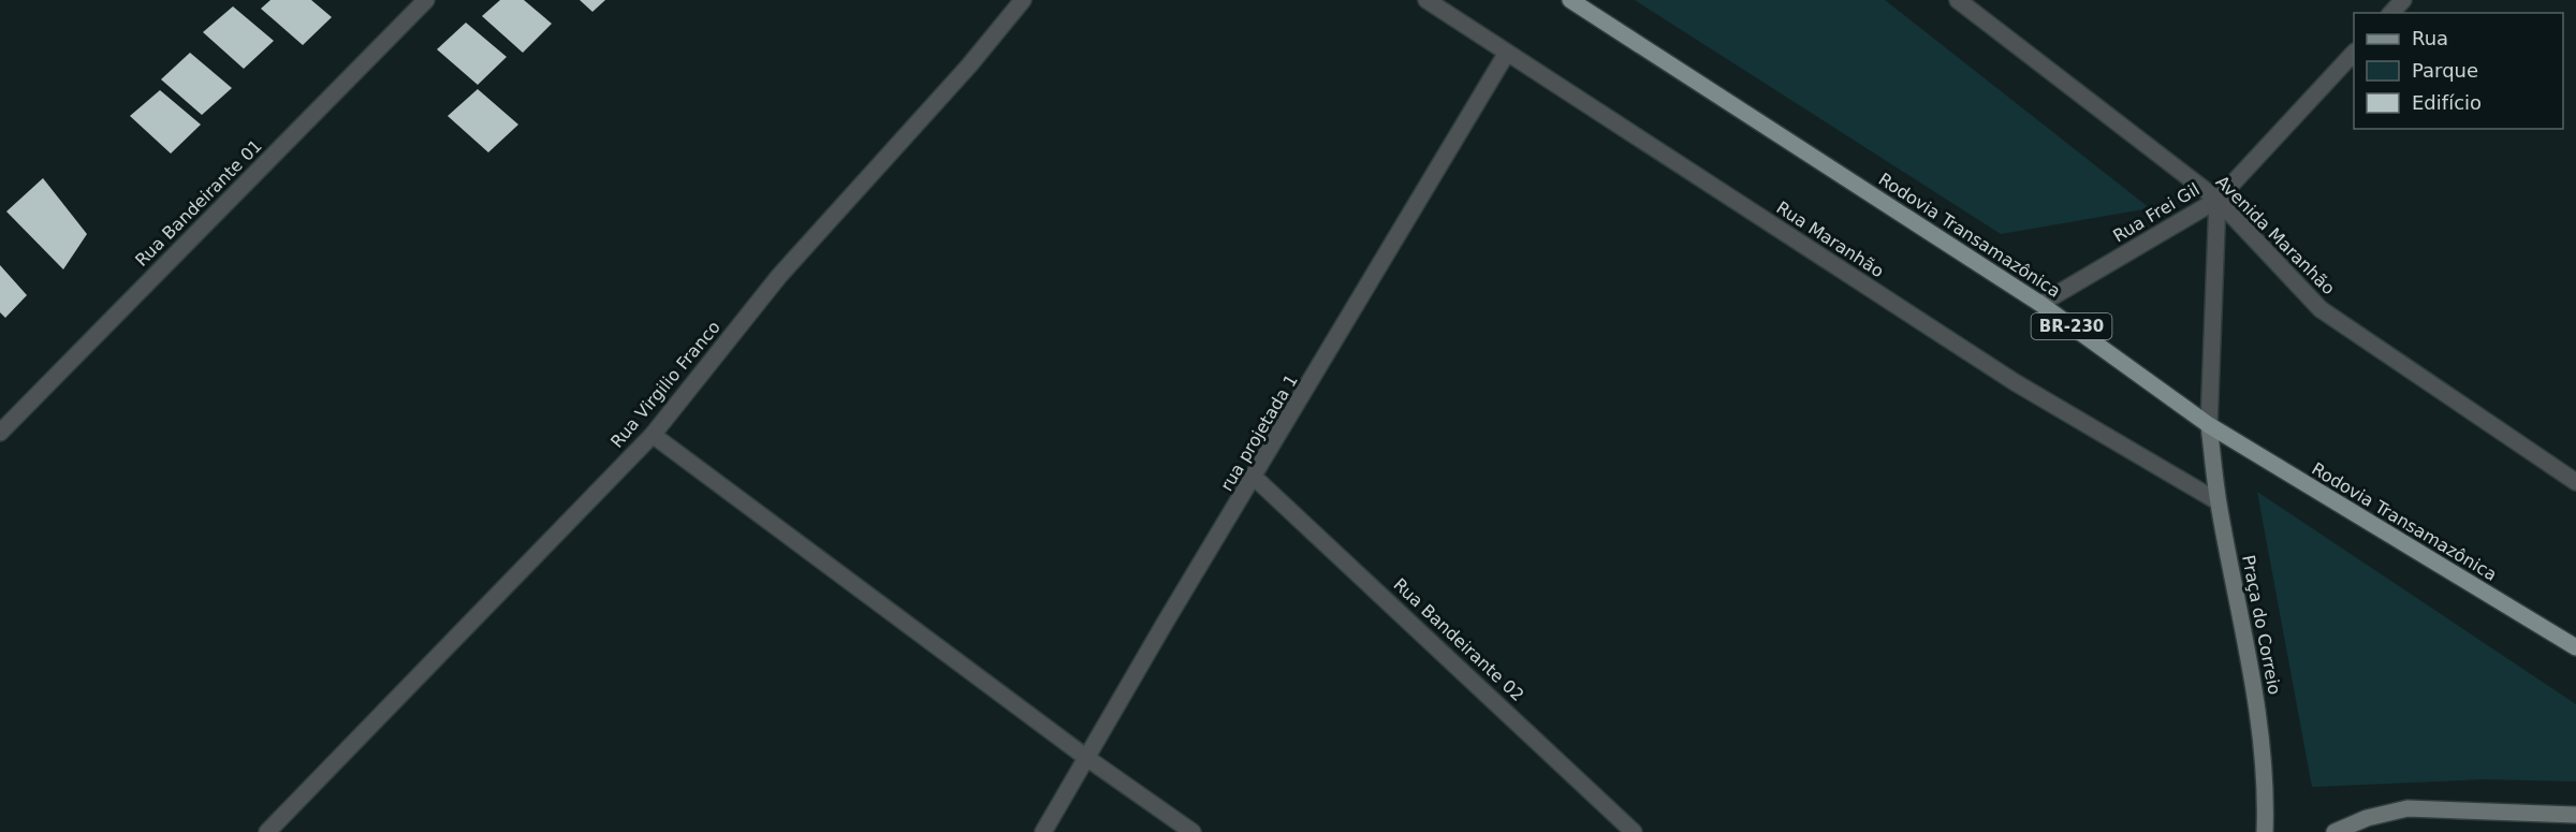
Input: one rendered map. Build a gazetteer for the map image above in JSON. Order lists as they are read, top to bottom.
{
  "streets": {
    "main road": ["Rodovia Transamazônica", "BR-230", "Praça do Correio"],
    "street": [
      "Rua Bandeirante 01",
      "Rua Frei Gil",
      "Avenida Maranhão",
      "Rua Maranhão",
      "Rua Virgilio Franco",
      "rua projetada 1",
      "Rua Bandeirante 02"
    ]
  },
  "crossings": [
    ["Rua Frei Gil", "Rodovia Transamazônica"],
    ["Rua Frei Gil", "Avenida Maranhão"],
    ["Rodovia Transamazônica", "Praça do Correio"],
    ["Rua Maranhão", "rua projetada 1"],
    ["Rua Maranhão", "Praça do Correio"],
    ["rua projetada 1", "Rua Bandeirante 02"]
  ],
  "legend": ["Rua", "Parque", "Edifício"]
}
